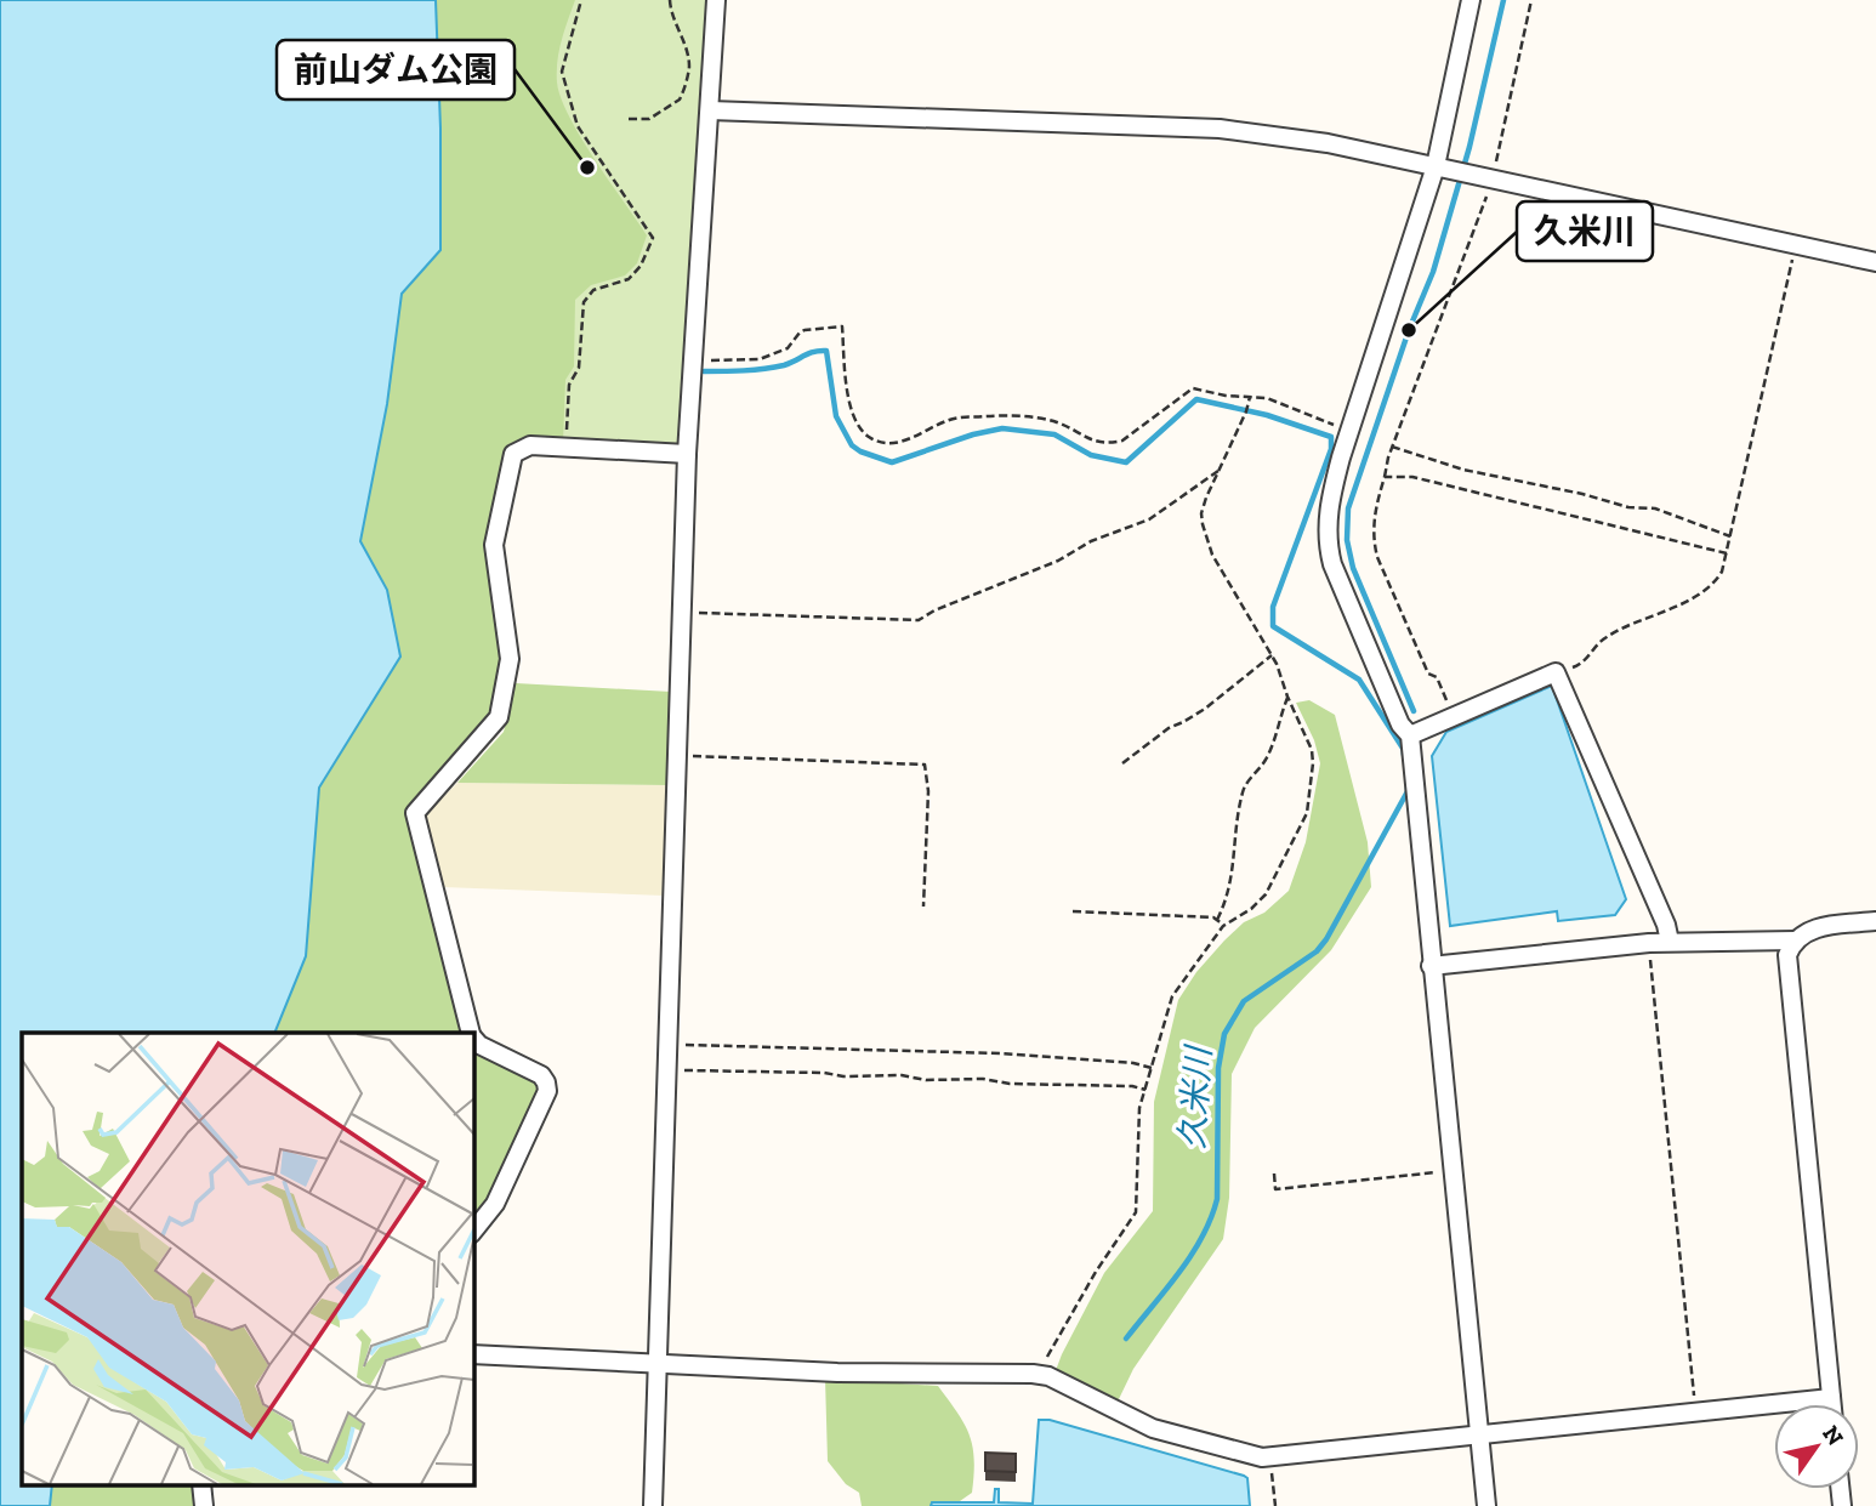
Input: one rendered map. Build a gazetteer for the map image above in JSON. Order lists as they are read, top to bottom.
{
  "water": ["久米川"],
  "places": ["前山ダム公園", "久米川"],
  "north": "top right"
}
